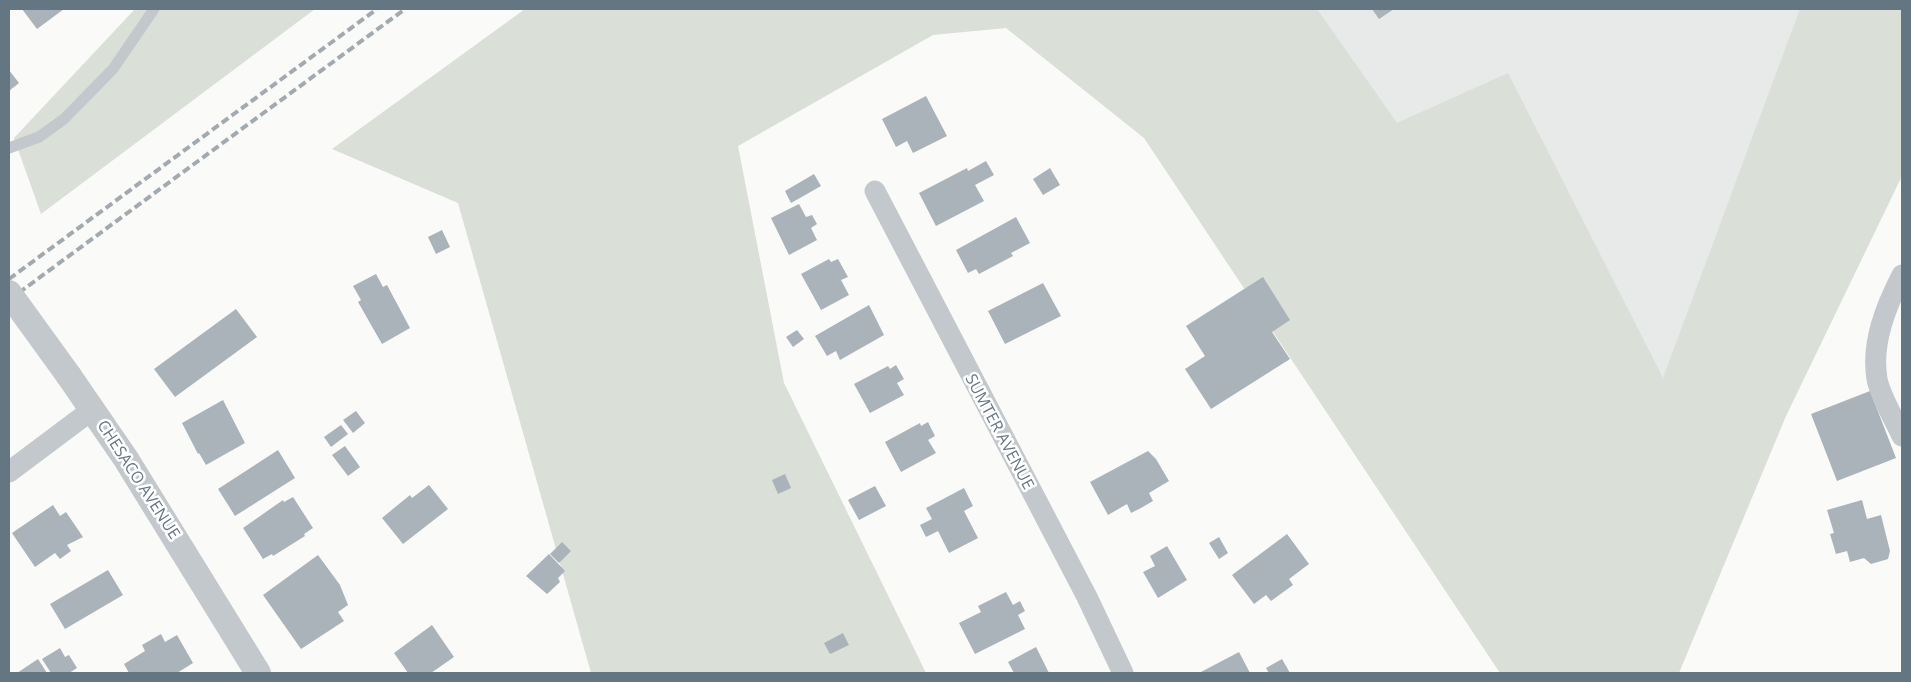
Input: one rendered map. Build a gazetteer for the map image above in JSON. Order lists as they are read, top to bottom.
{
  "streets": {
    "street": ["SUMTER AVENUE", "CHESACO AVENUE"]
  }
}
